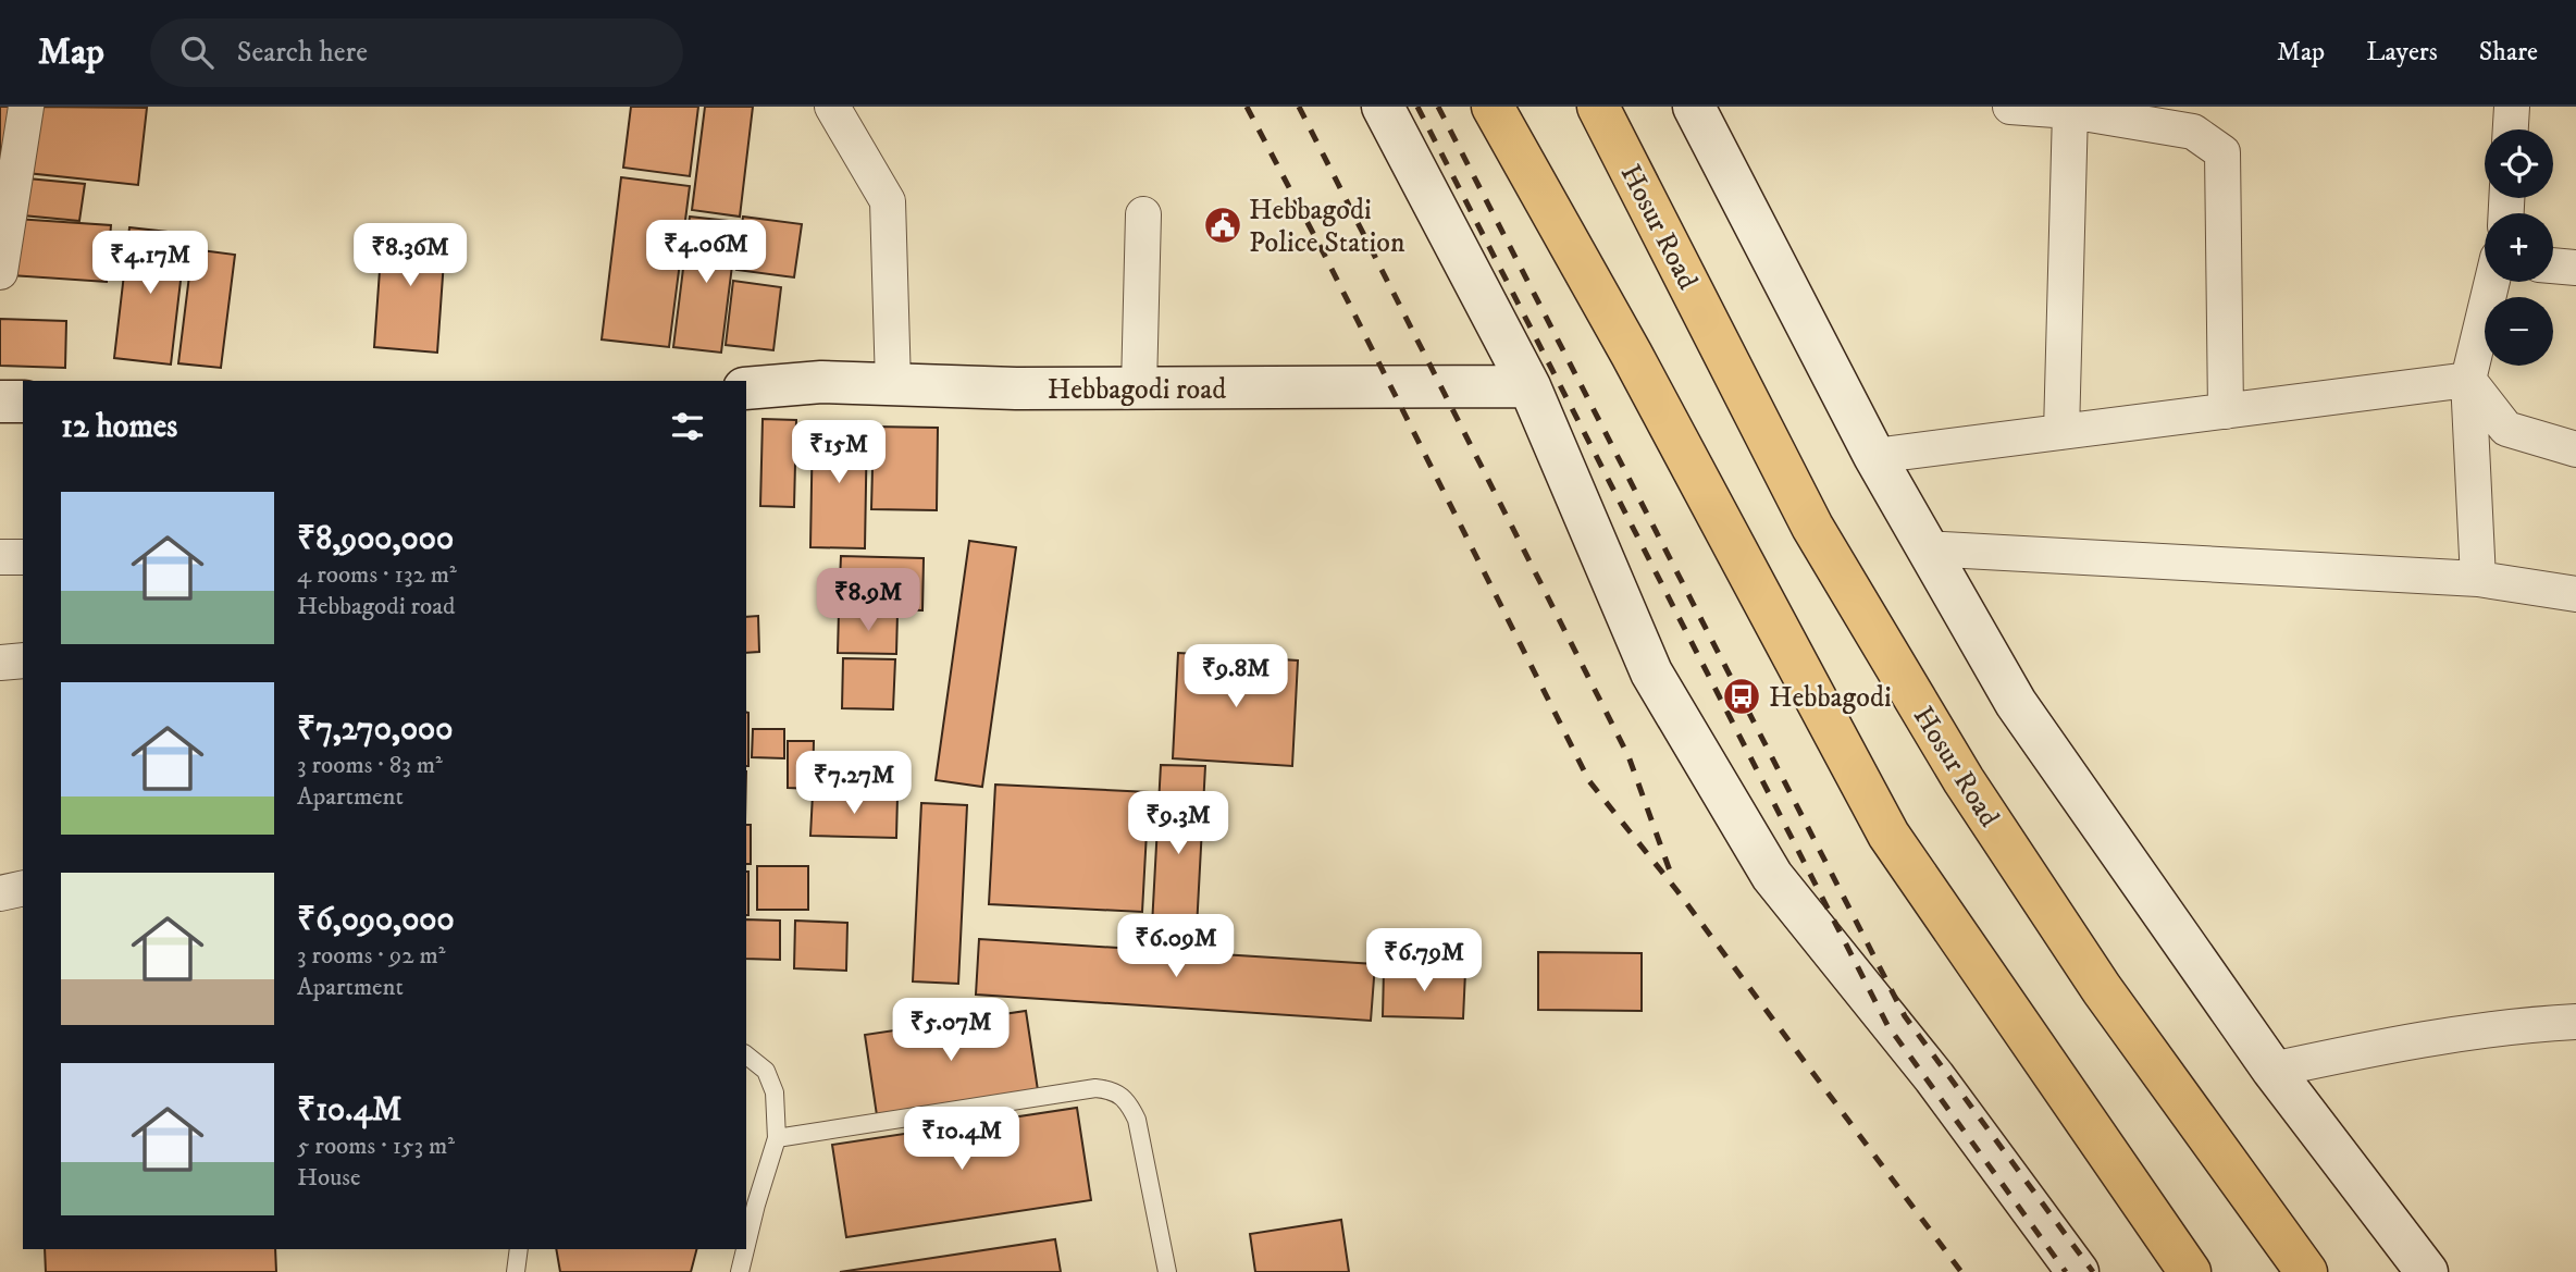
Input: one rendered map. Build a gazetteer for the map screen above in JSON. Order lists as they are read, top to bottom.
{
  "streets": {
    "highway": ["Hosur Road"],
    "street": ["Hebbagodi road"]
  },
  "places": {
    "public building": ["Hebbagodi Police Station"],
    "bus stop": ["Hebbagodi"]
  },
  "page": {
    "header": "Map",
    "search": "Search here",
    "nav": ["Map", "Layers", "Share"],
    "map_buttons": ["+", "−"],
    "price": [
      "₹4.06M",
      "₹8.36M",
      "₹4.17M",
      "₹15M",
      "₹8.9M",
      "₹9.8M",
      "₹7.27M",
      "₹9.3M",
      "₹6.09M",
      "₹6.79M",
      "₹5.07M",
      "₹10.4M"
    ],
    "heading": "12 homes",
    "list": [
      {
        "name": "₹8,900,000",
        "note": "4 rooms · 132 m² · Hebbagodi road"
      },
      {
        "name": "₹7,270,000",
        "note": "3 rooms · 83 m² · Apartment"
      },
      {
        "name": "₹6,090,000",
        "note": "3 rooms · 92 m² · Apartment"
      },
      {
        "name": "₹10.4M",
        "note": "5 rooms · 153 m² · House"
      }
    ]
  }
}
